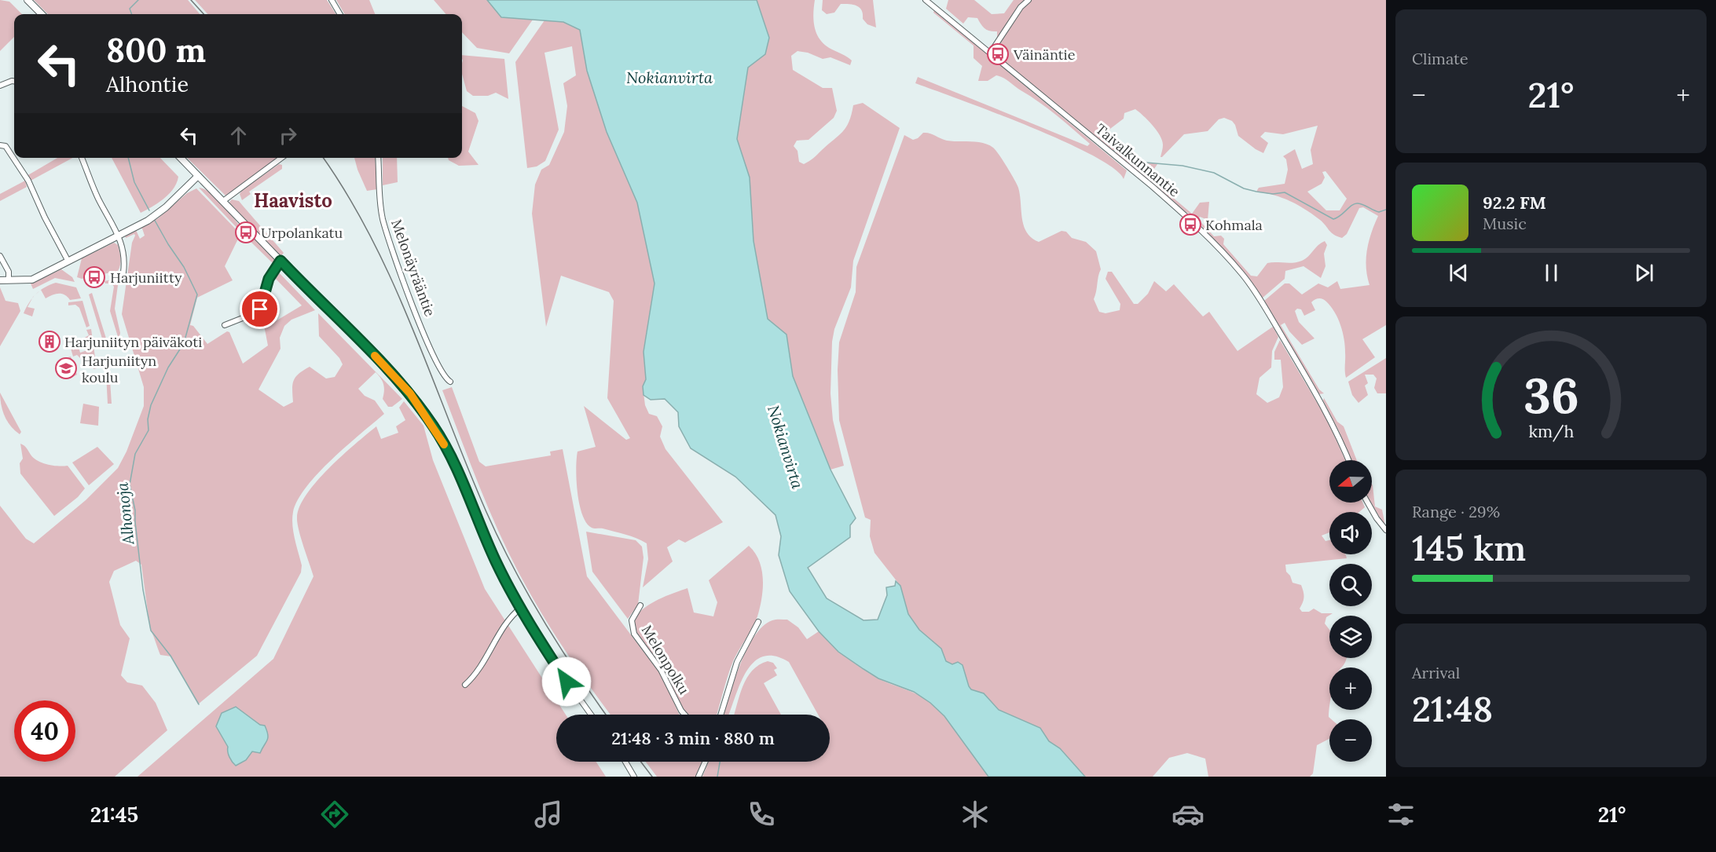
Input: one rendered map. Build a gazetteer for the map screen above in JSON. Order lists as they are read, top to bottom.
{
  "streets": {
    "street": ["Taivalkunnantie", "Melonäyrääntie", "Melonpolku"]
  },
  "districts": ["Haavisto"],
  "water": ["Nokianvirta", "Alhonoja"],
  "places": {
    "bus stop": [
      "Väinäntie",
      "Kohmala",
      "Urpolankatu",
      "Harjuniitty"
    ],
    "building": ["Harjuniityn päiväkoti"],
    "school or university": ["Harjuniityn koulu"]
  },
  "north": "left",
  "page": {
    "tile": [
      "Climate",
      ["Range · 29%", "145 km"],
      ["Arrival", "21:48"]
    ],
    "turn": ["800 m", "Alhontie"],
    "heat": ["−", "21°", "+"],
    "song": ["92.2 FM", "Music"],
    "map_buttons": ["+", "−"],
    "limit": "40",
    "trip": "21:48 · 3 min · 880 m",
    "tabs": ["21:45", "21°"],
    "gauge": ["36", "km/h"]
  }
}
